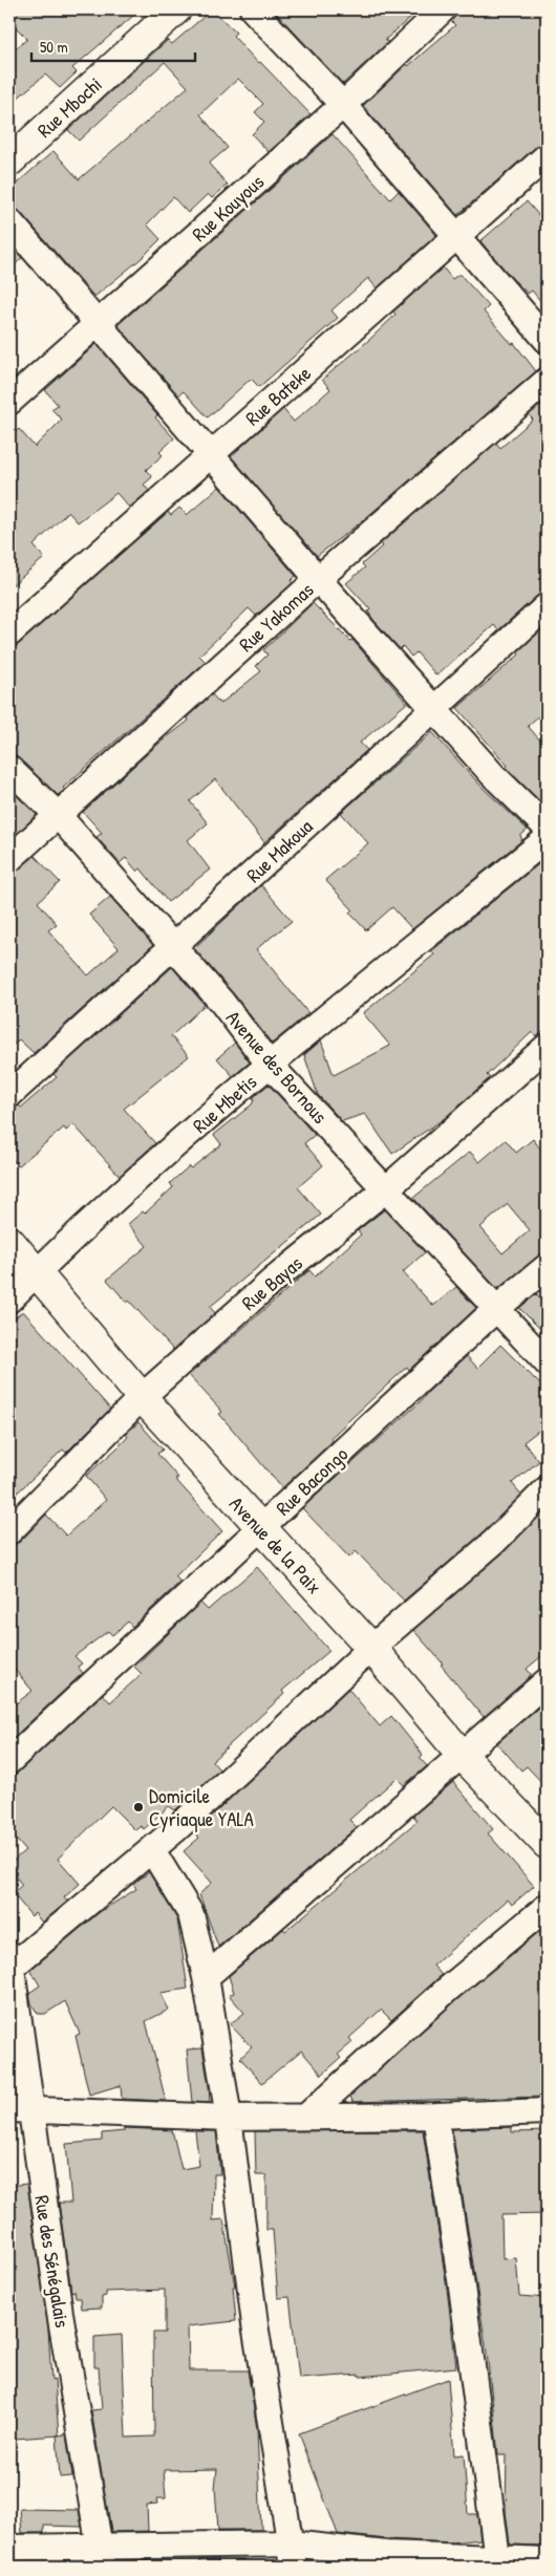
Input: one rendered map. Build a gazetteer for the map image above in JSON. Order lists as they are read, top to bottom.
{
  "streets": {
    "main road": ["Rue Mbochi", "Avenue de la Paix"],
    "street": [
      "Rue Kouyous",
      "Rue Bateke",
      "Rue Yakomas",
      "Rue Makoua",
      "Avenue des Bornous",
      "Rue Mbetis",
      "Rue Bayas",
      "Rue Bacongo",
      "Rue des Sénégalais"
    ]
  },
  "crossings": [
    ["Rue Yakomas", "Avenue des Bornous"],
    ["Rue Makoua", "Avenue des Bornous"],
    ["Avenue des Bornous", "Rue Mbetis"],
    ["Avenue des Bornous", "Rue Bayas"],
    ["Avenue des Bornous", "Rue Bacongo"],
    ["Rue Mbetis", "Avenue de la Paix"],
    ["Rue Bayas", "Avenue de la Paix"],
    ["Rue Bacongo", "Avenue de la Paix"]
  ],
  "places": ["Domicile Cyriaque YALA"],
  "scale_bar": "50 m"
}
